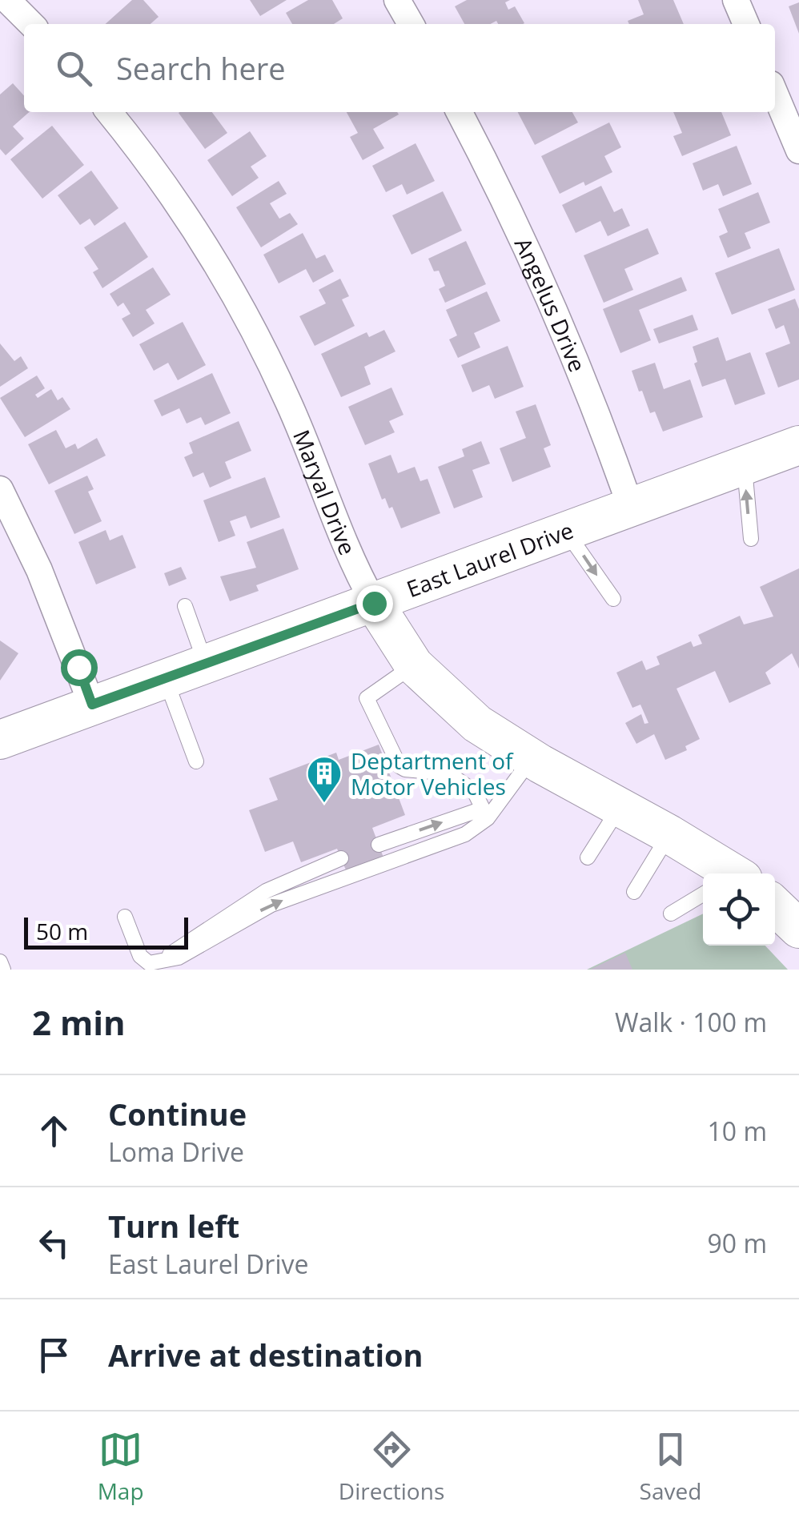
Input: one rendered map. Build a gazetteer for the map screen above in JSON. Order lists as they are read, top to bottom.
{
  "streets": {
    "main road": ["Maryal Drive", "East Laurel Drive"],
    "street": ["Angelus Drive"]
  },
  "crossings": [
    ["Angelus Drive", "East Laurel Drive"],
    ["Maryal Drive", "East Laurel Drive"]
  ],
  "places": {
    "building": ["Deptartment of Motor Vehicles"]
  },
  "scale_bar": "50 m",
  "page": {
    "search": "Search here",
    "scale": "50 m",
    "heading": ["2 min", "Walk · 100 m"],
    "list": [
      ["Continue", "Loma Drive", "10 m"],
      ["Turn left", "East Laurel Drive", "90 m"],
      "Arrive at destination"
    ],
    "nav": ["Map", "Directions", "Saved"]
  }
}
